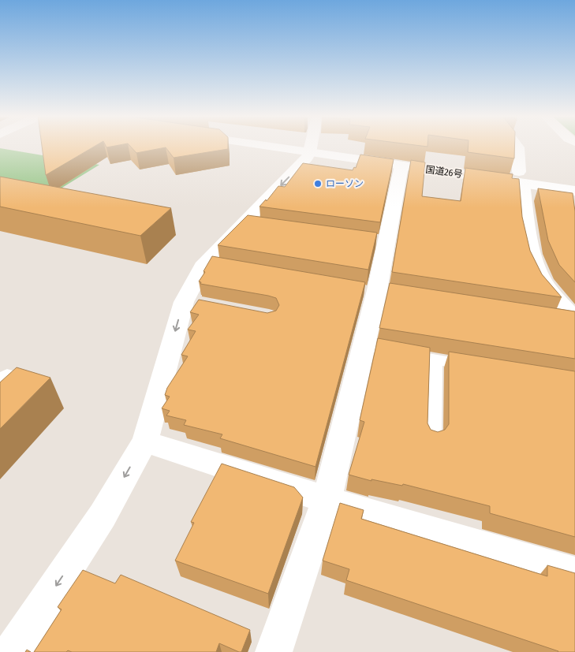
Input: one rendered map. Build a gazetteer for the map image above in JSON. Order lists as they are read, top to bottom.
{
  "streets": {
    "main road": ["国道26号"]
  },
  "places": ["ローソン"]
}
